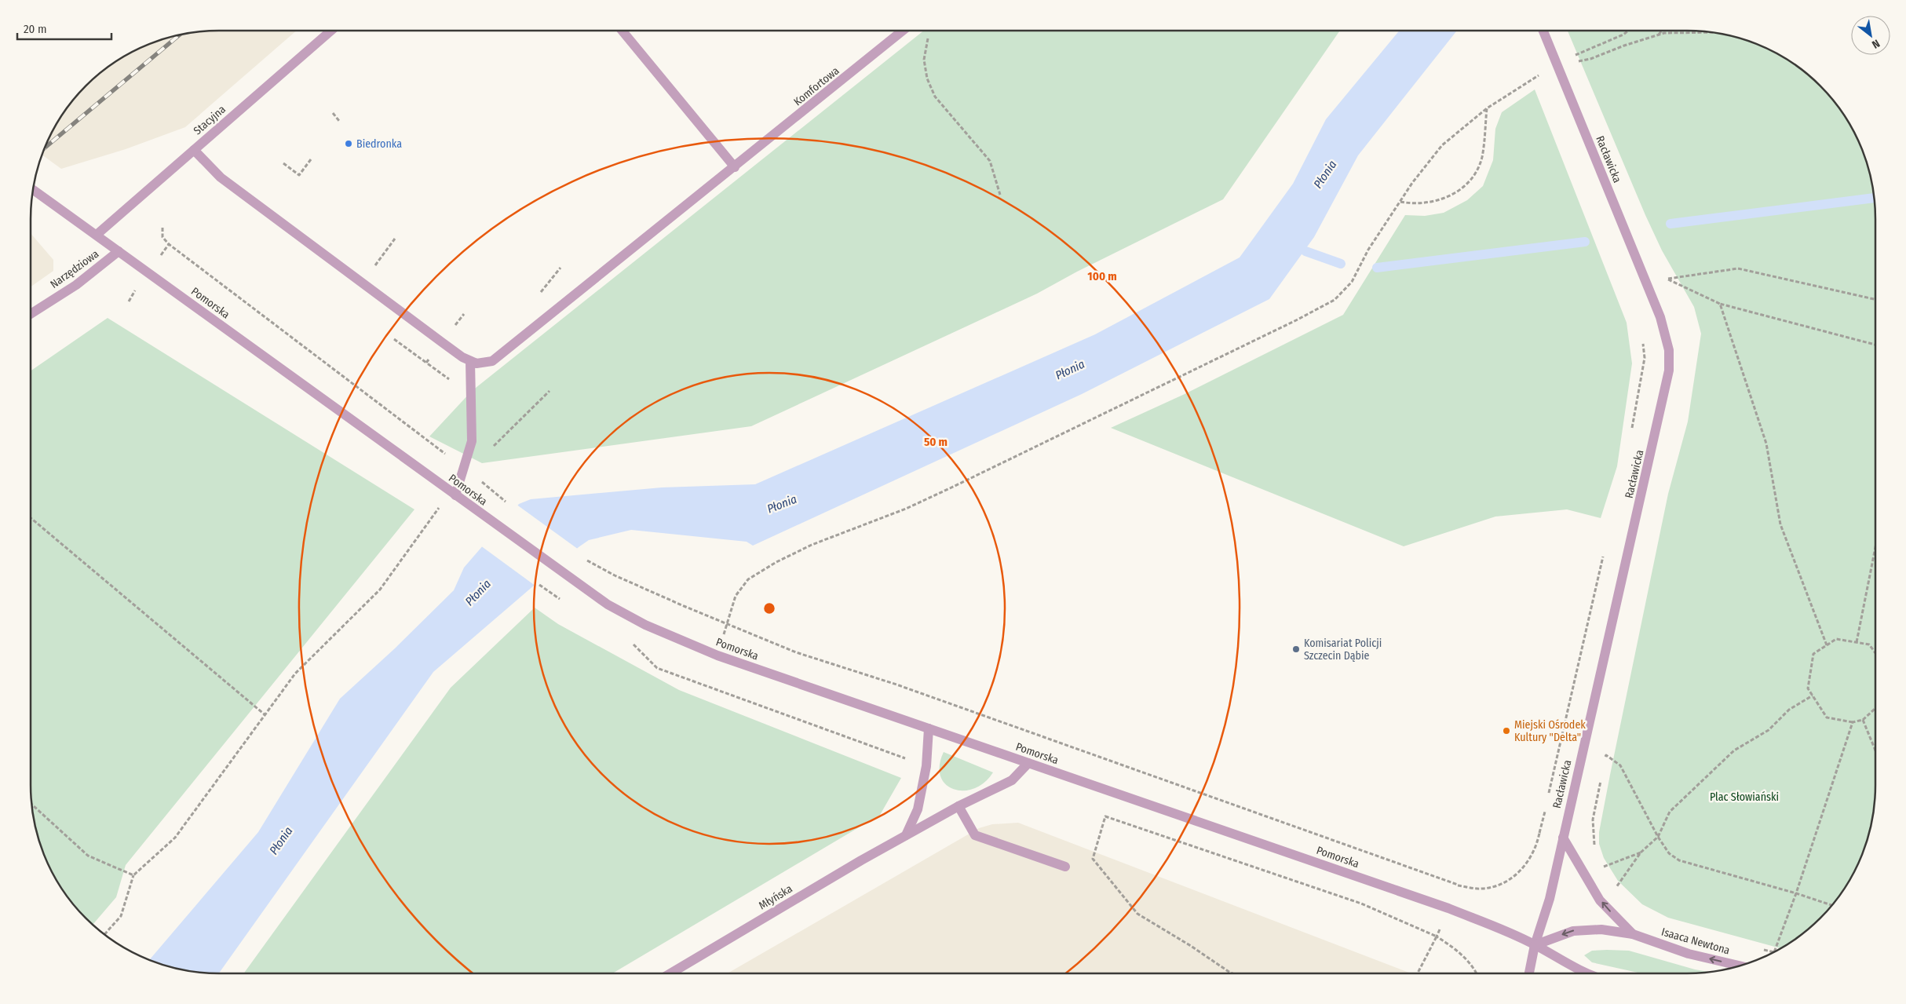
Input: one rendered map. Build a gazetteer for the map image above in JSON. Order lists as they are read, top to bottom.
{
  "streets": {
    "street": [
      "Komfortowa",
      "Stacyjna",
      "Racławicka",
      "Narzędziowa",
      "Pomorska",
      "Młyńska",
      "Isaaca Newtona"
    ]
  },
  "crossings": [
    ["Stacyjna", "Pomorska"],
    ["Racławicka", "Pomorska"],
    ["Racławicka", "Isaaca Newtona"],
    ["Narzędziowa", "Pomorska"],
    ["Pomorska", "Młyńska"],
    ["Pomorska", "Isaaca Newtona"]
  ],
  "one_way": ["Isaaca Newtona"],
  "water": ["Płonia"],
  "parks": ["Plac Słowiański"],
  "places": ["Biedronka", "Komisariat Policji Szczecin Dąbie", "Miejski Ośrodek Kultury \"Delta\""],
  "scale_bar": "20 m",
  "north": "bottom right",
  "rings": ["100 m", "50 m"]
}
